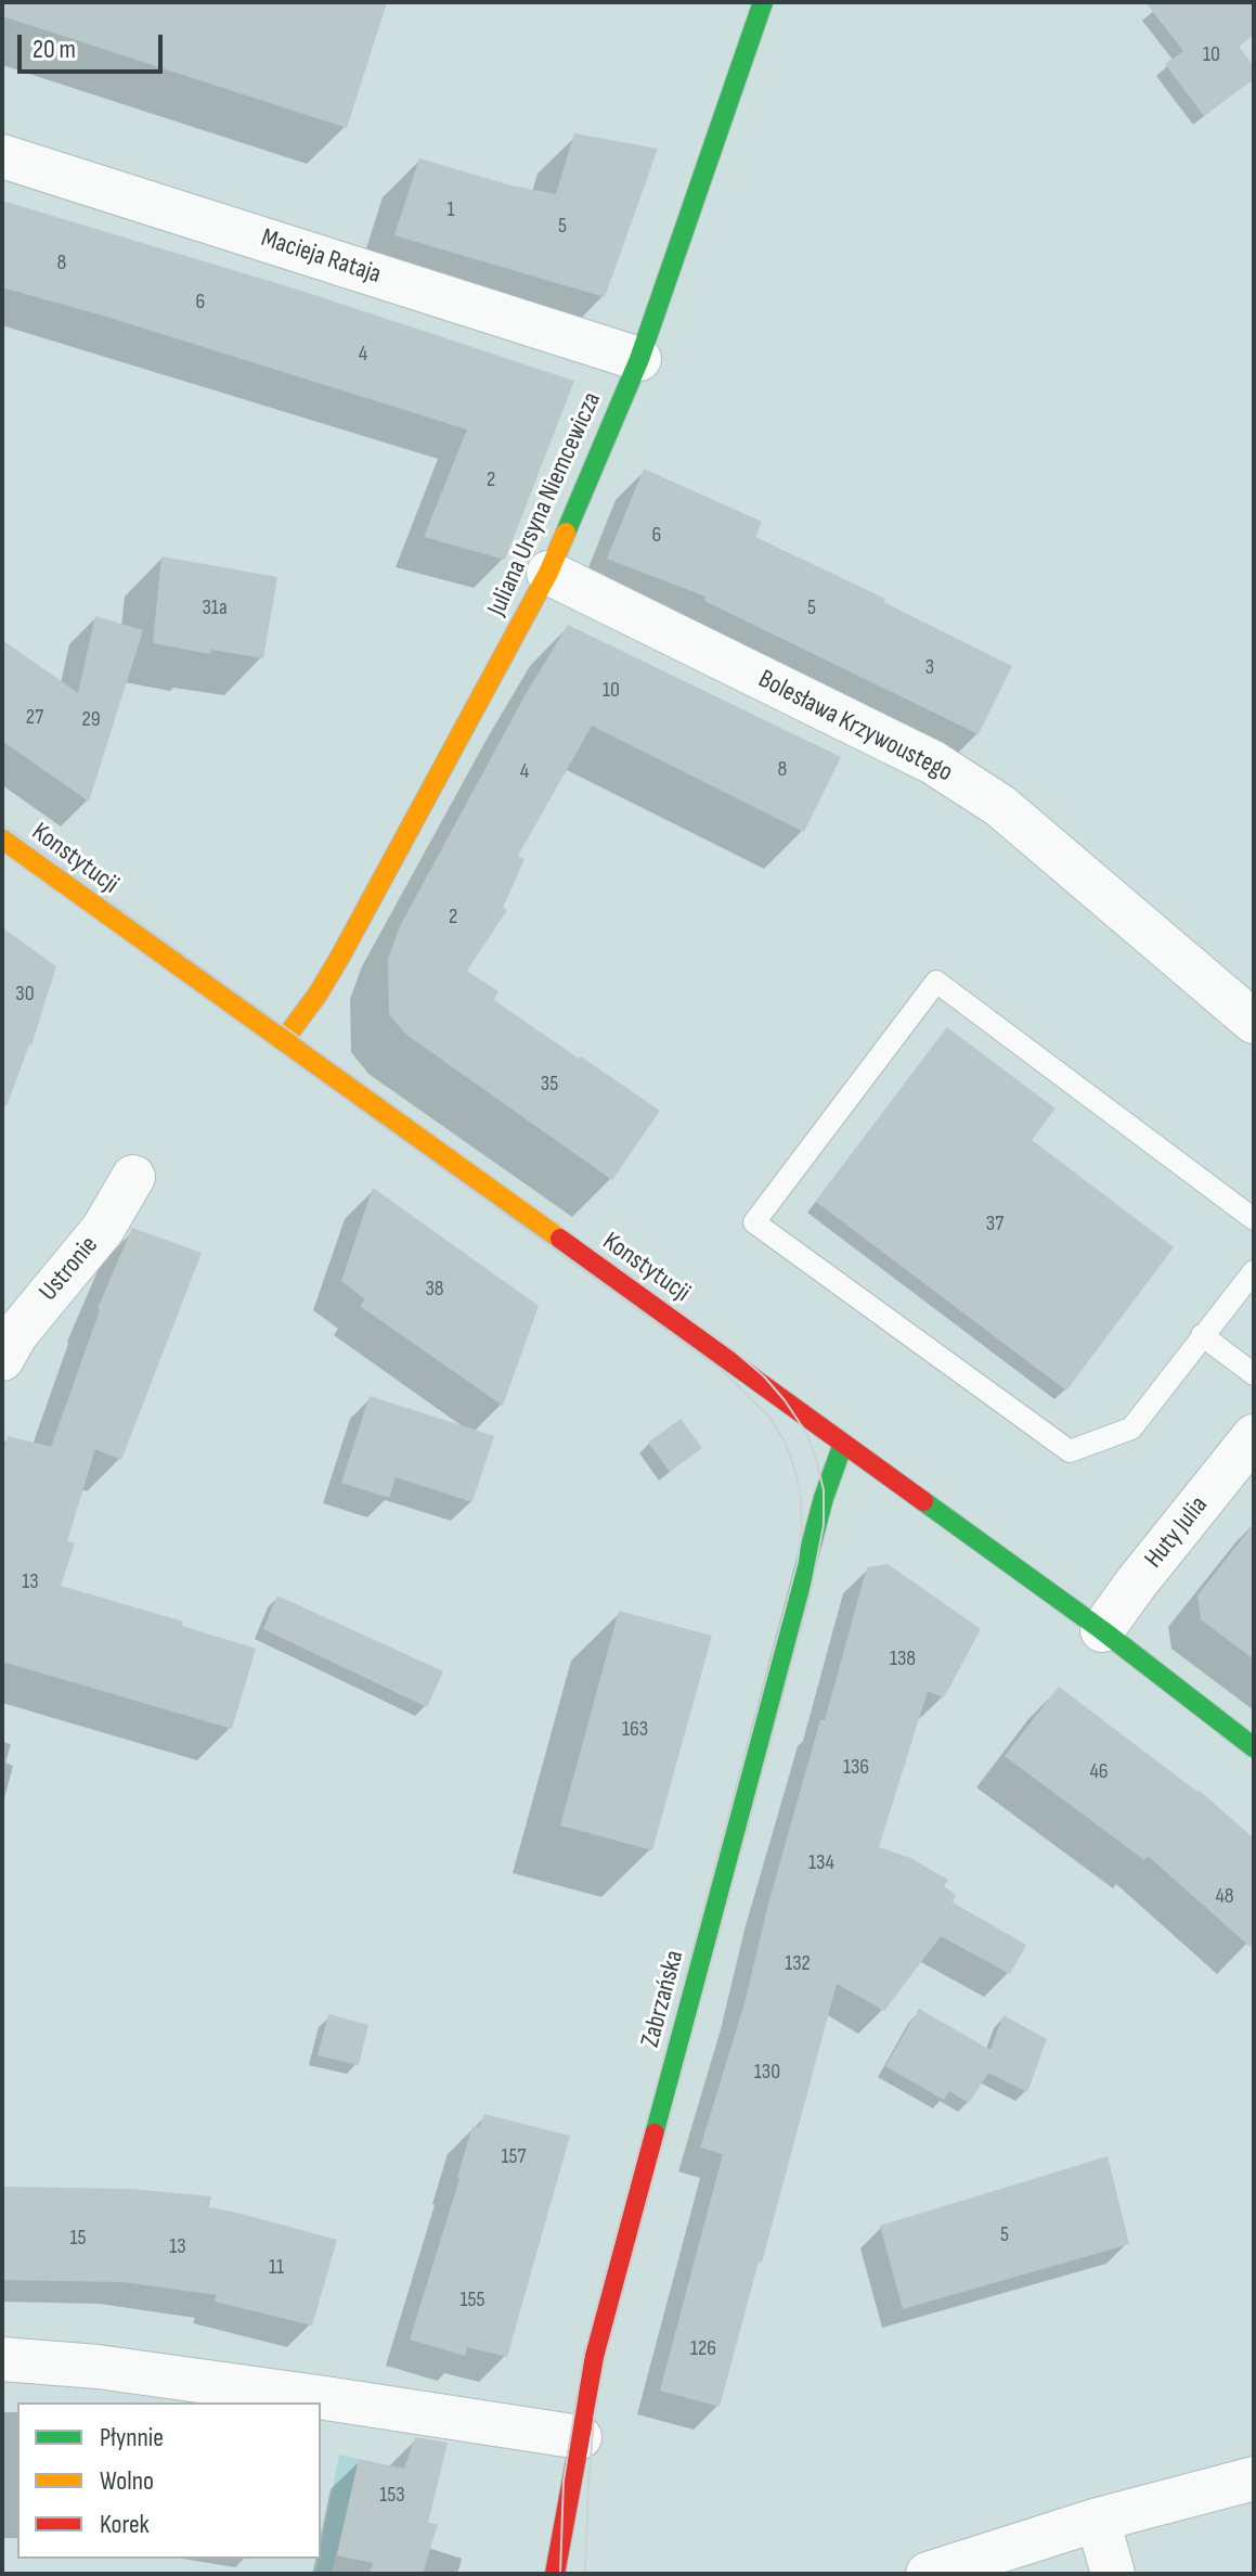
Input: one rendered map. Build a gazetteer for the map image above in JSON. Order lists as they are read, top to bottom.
{
  "streets": {
    "street": [
      "Macieja Rataja",
      "Juliana Ursyna Niemcewicza",
      "Bolesława Krzywoustego",
      "Konstytucji",
      "Ustronie",
      "Huty Julia",
      "Zabrzańska"
    ]
  },
  "crossings": [
    ["Macieja Rataja", "Juliana Ursyna Niemcewicza"],
    ["Juliana Ursyna Niemcewicza", "Bolesława Krzywoustego"],
    ["Juliana Ursyna Niemcewicza", "Konstytucji"],
    ["Konstytucji", "Huty Julia"],
    ["Konstytucji", "Zabrzańska"]
  ],
  "house_numbers": [
    "10",
    "1",
    "5",
    "8",
    "6",
    "4",
    "2",
    "6",
    "31a",
    "5",
    "3",
    "10",
    "27",
    "29",
    "8",
    "4",
    "2",
    "30",
    "35",
    "37",
    "38",
    "13",
    "138",
    "163",
    "136",
    "46",
    "134",
    "48",
    "132",
    "130",
    "157",
    "5",
    "15",
    "13",
    "11",
    "155",
    "126",
    "153"
  ],
  "legend": ["Płynnie", "Wolno", "Korek"],
  "scale_bar": "20 m"
}
